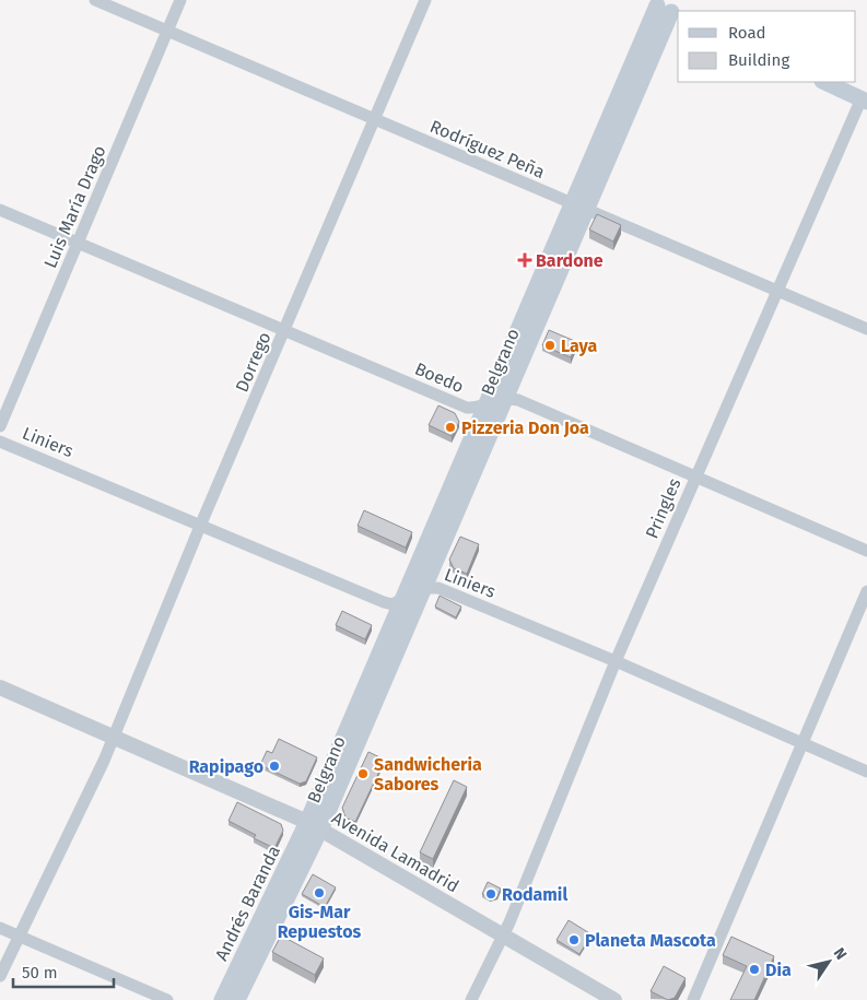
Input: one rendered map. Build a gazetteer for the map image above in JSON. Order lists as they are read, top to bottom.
{
  "streets": {
    "main road": ["Belgrano", "Andrés Baranda"],
    "street": [
      "Rodríguez Peña",
      "Luis María Drago",
      "Dorrego",
      "Boedo",
      "Liniers",
      "Pringles",
      "Avenida Lamadrid"
    ]
  },
  "crossings": [
    ["Rodríguez Peña", "Luis María Drago"],
    ["Rodríguez Peña", "Dorrego"],
    ["Rodríguez Peña", "Belgrano"],
    ["Rodríguez Peña", "Pringles"],
    ["Luis María Drago", "Boedo"],
    ["Dorrego", "Boedo"],
    ["Dorrego", "Liniers"],
    ["Dorrego", "Avenida Lamadrid"],
    ["Belgrano", "Boedo"],
    ["Belgrano", "Liniers"],
    ["Belgrano", "Avenida Lamadrid"],
    ["Belgrano", "Andrés Baranda"],
    ["Liniers", "Pringles"],
    ["Pringles", "Avenida Lamadrid"],
    ["Avenida Lamadrid", "Andrés Baranda"]
  ],
  "places": {
    "health": ["Bardone"],
    "other": [
      "Laya",
      "Pizzeria Don Joa",
      "Rapipago",
      "Sandwicheria Sabores",
      "Gis-Mar Repuestos",
      "Rodamil",
      "Planeta Mascota",
      "Dia"
    ]
  },
  "legend": ["Road", "Building"],
  "scale_bar": "50 m",
  "north": "top right"
}
